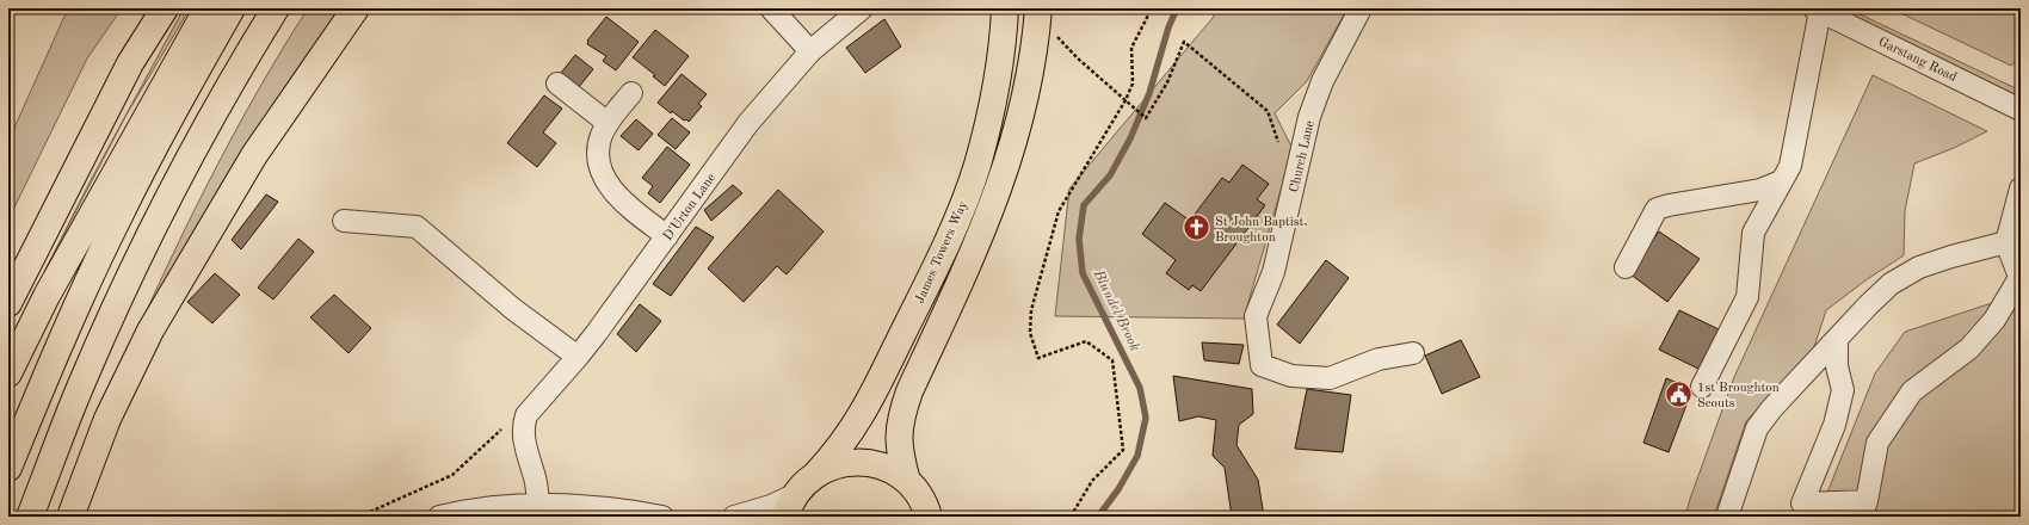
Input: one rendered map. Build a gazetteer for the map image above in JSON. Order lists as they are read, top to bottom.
{
  "streets": {
    "main road": ["James Towers Way"],
    "street": ["Garstang Road", "Church Lane", "D'Urton Lane"]
  },
  "water": ["Blundel Brook"],
  "places": {
    "church": ["St John Baptist, Broughton"],
    "public building": ["1st Broughton Scouts"]
  }
}
